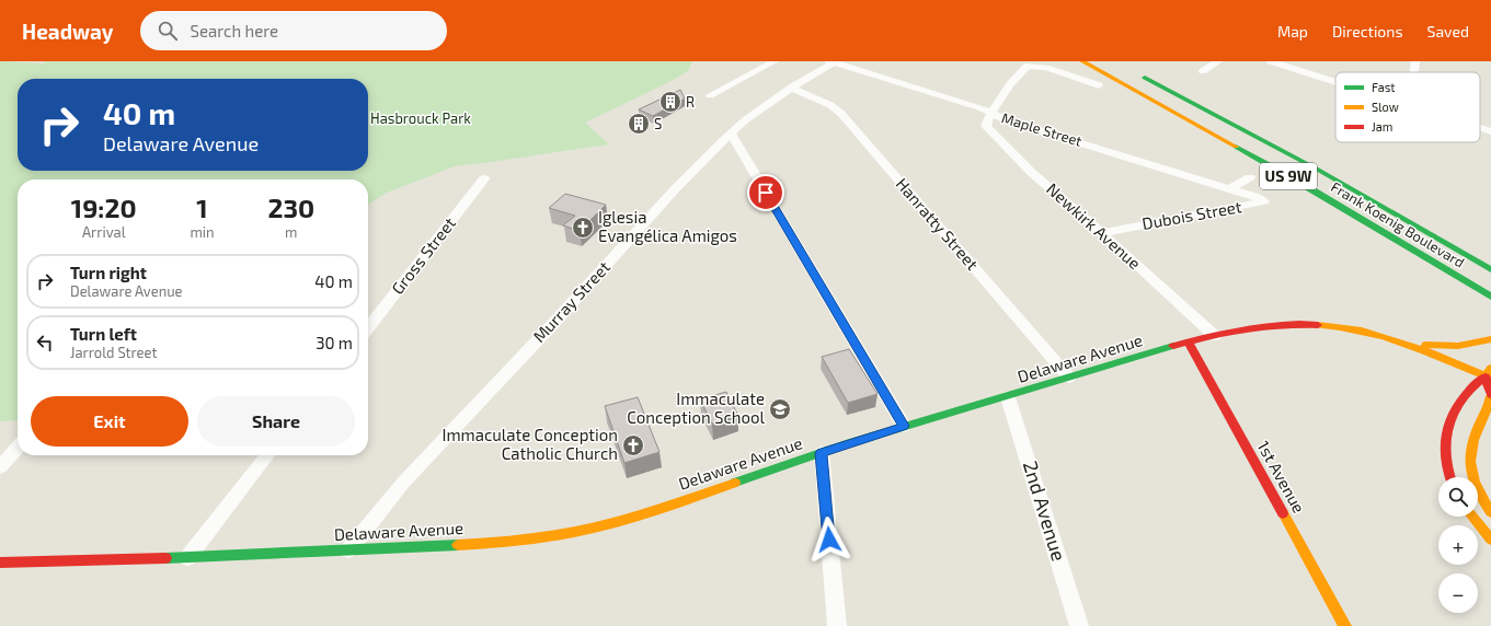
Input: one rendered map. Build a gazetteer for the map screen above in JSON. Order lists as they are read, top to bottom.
{
  "streets": {
    "main road": [
      "US 9W",
      "Frank Koenig Boulevard",
      "Delaware Avenue",
      "1st Avenue"
    ],
    "street": [
      "Maple Street",
      "Dubois Street",
      "Hanratty Street",
      "Newkirk Avenue",
      "Gross Street",
      "Murray Street",
      "2nd Avenue"
    ]
  },
  "crossings": [
    ["Maple Street", "Dubois Street"],
    ["Maple Street", "Newkirk Avenue"],
    ["Maple Street", "Murray Street"],
    ["Dubois Street", "Newkirk Avenue"],
    ["Hanratty Street", "Murray Street"],
    ["Hanratty Street", "Delaware Avenue"],
    ["Newkirk Avenue", "Delaware Avenue"],
    ["Murray Street", "Delaware Avenue"],
    ["Delaware Avenue", "1st Avenue"],
    ["Delaware Avenue", "2nd Avenue"]
  ],
  "parks": ["Hasbrouck Park"],
  "places": {
    "building": ["R", "S"],
    "church": ["Iglesia Evangélica Amigos", "Immaculate Conception Catholic Church"],
    "school or university": ["Immaculate Conception School"]
  },
  "legend": ["Fast", "Slow", "Jam"],
  "page": {
    "header": "Headway",
    "search": "Search here",
    "nav": ["Map", "Directions", "Saved"],
    "turn": ["40 m", "Delaware Avenue"],
    "eta": [
      "19:20",
      "Arrival",
      "1",
      "min",
      "230",
      "m"
    ],
    "list": [
      {
        "name": "Turn right",
        "note": "Delaware Avenue",
        "value": "40 m"
      },
      {
        "name": "Turn left",
        "note": "Jarrold Street",
        "value": "30 m"
      }
    ],
    "buttons": ["Exit", "Share"],
    "map_buttons": ["+", "−"]
  }
}
